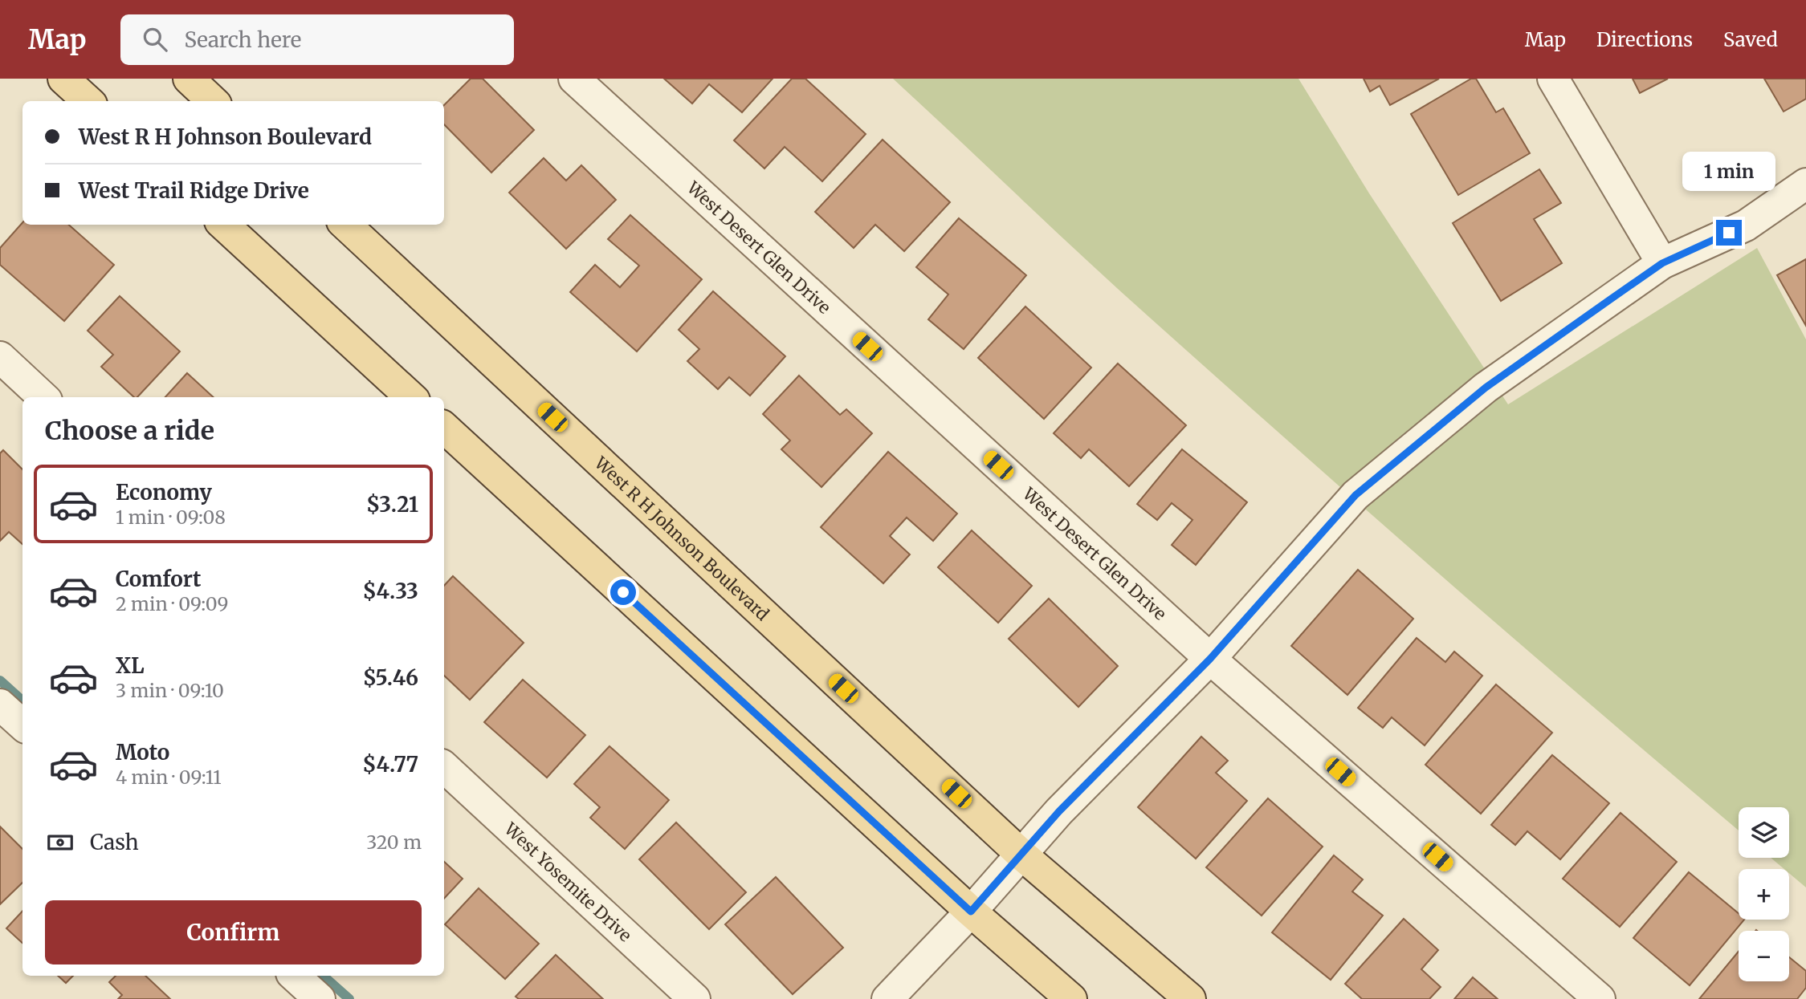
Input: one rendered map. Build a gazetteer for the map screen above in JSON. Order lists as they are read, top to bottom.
{
  "streets": {
    "main road": ["West R H Johnson Boulevard"],
    "street": ["West Desert Glen Drive", "West Yosemite Drive"]
  },
  "page": {
    "header": "Map",
    "search": "Search here",
    "nav": ["Map", "Directions", "Saved"],
    "banner": ["West R H Johnson Boulevard", "West Trail Ridge Drive"],
    "bubble": "1 min",
    "heading": "Choose a ride",
    "list": [
      {
        "name": "Economy",
        "note": "1 min · 09:08",
        "value": "$3.21"
      },
      {
        "name": "Comfort",
        "note": "2 min · 09:09",
        "value": "$4.33"
      },
      {
        "name": "XL",
        "note": "3 min · 09:10",
        "value": "$5.46"
      },
      {
        "name": "Moto",
        "note": "4 min · 09:11",
        "value": "$4.77"
      }
    ],
    "map_buttons": ["+", "−"],
    "pay": ["Cash", "320 m"],
    "buttons": "Confirm"
  }
}
